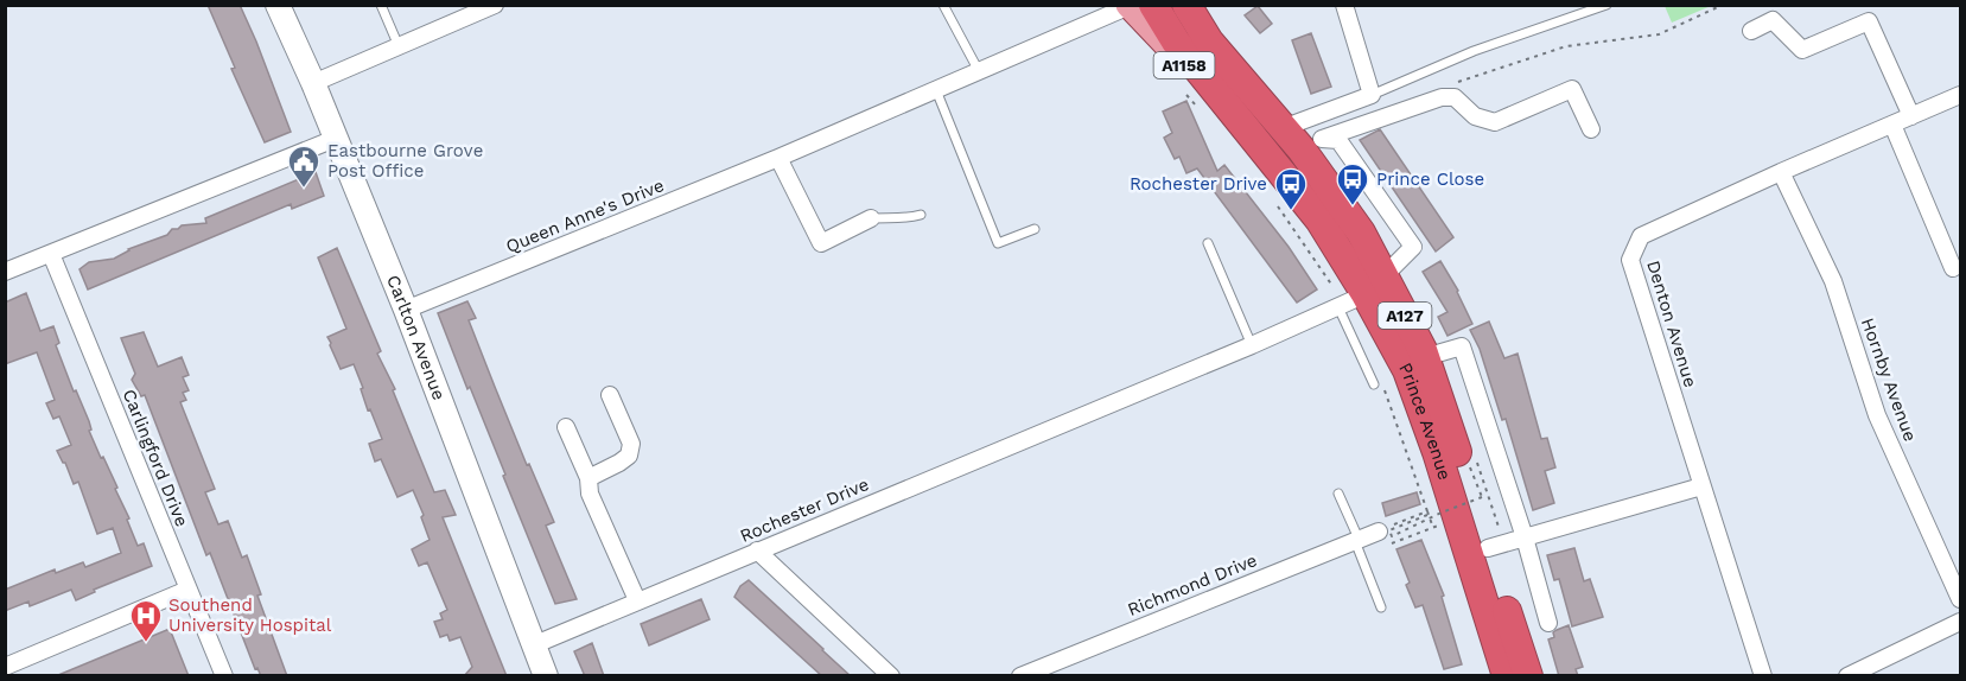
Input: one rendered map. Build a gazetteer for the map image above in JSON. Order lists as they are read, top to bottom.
{
  "streets": {
    "highway": ["A127", "Prince Avenue"],
    "street": [
      "Queen Anne's Drive",
      "Denton Avenue",
      "Carlton Avenue",
      "Hornby Avenue",
      "Carlingford Drive",
      "Rochester Drive",
      "Richmond Drive"
    ]
  },
  "crossings": [
    ["Queen Anne's Drive", "Carlton Avenue"],
    ["Queen Anne's Drive", "Prince Avenue"],
    ["Denton Avenue", "Hornby Avenue"],
    ["Carlton Avenue", "Rochester Drive"],
    ["Prince Avenue", "Rochester Drive"]
  ],
  "places": {
    "public building": ["Eastbourne Grove Post Office"],
    "bus stop": ["Prince Close", "Rochester Drive"],
    "hospital": ["Southend University Hospital"]
  }
}
